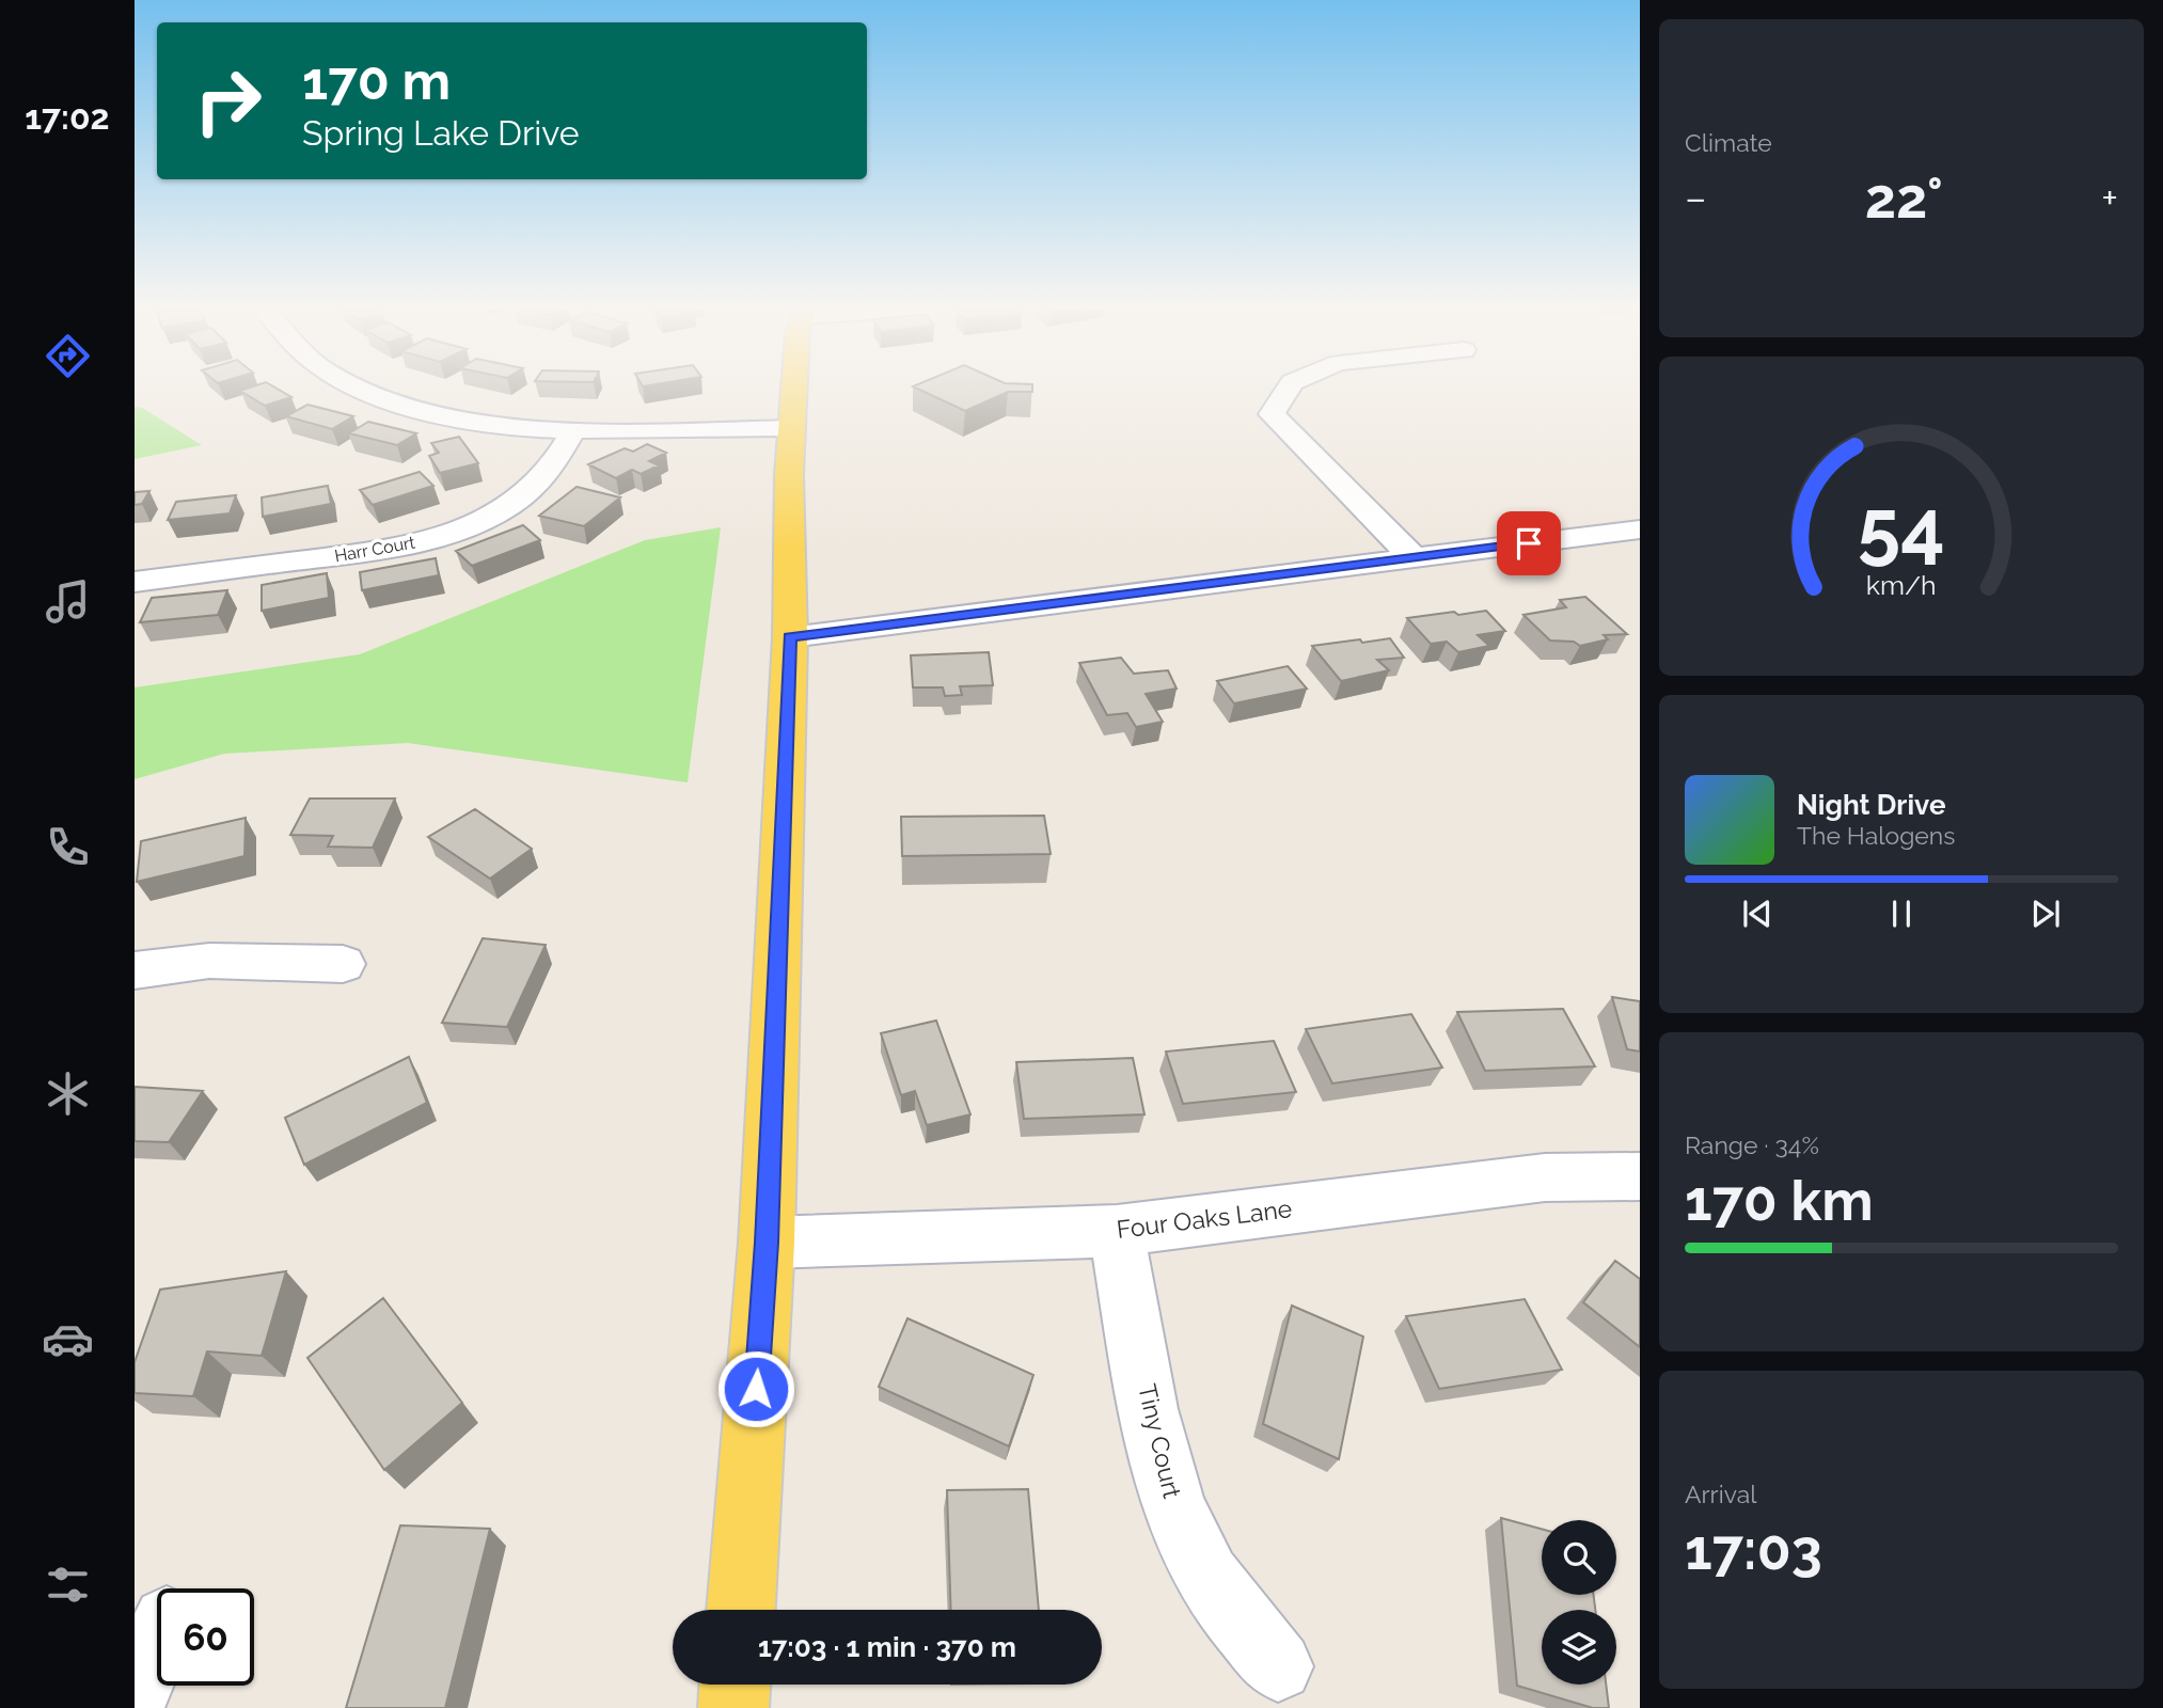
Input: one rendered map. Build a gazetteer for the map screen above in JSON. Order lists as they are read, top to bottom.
{
  "streets": {
    "street": ["Harr Court", "Four Oaks Lane", "Tiny Court"]
  },
  "crossings": [
    ["Four Oaks Lane", "Tiny Court"]
  ],
  "page": {
    "tabs": "17:02",
    "tile": [
      "Climate",
      ["Range · 34%", "170 km"],
      ["Arrival", "17:03"]
    ],
    "turn": ["170 m", "Spring Lake Drive"],
    "heat": ["−", "22°", "+"],
    "song": ["Night Drive", "The Halogens"],
    "limit": "60",
    "trip": "17:03 · 1 min · 370 m",
    "gauge": ["54", "km/h"]
  }
}
